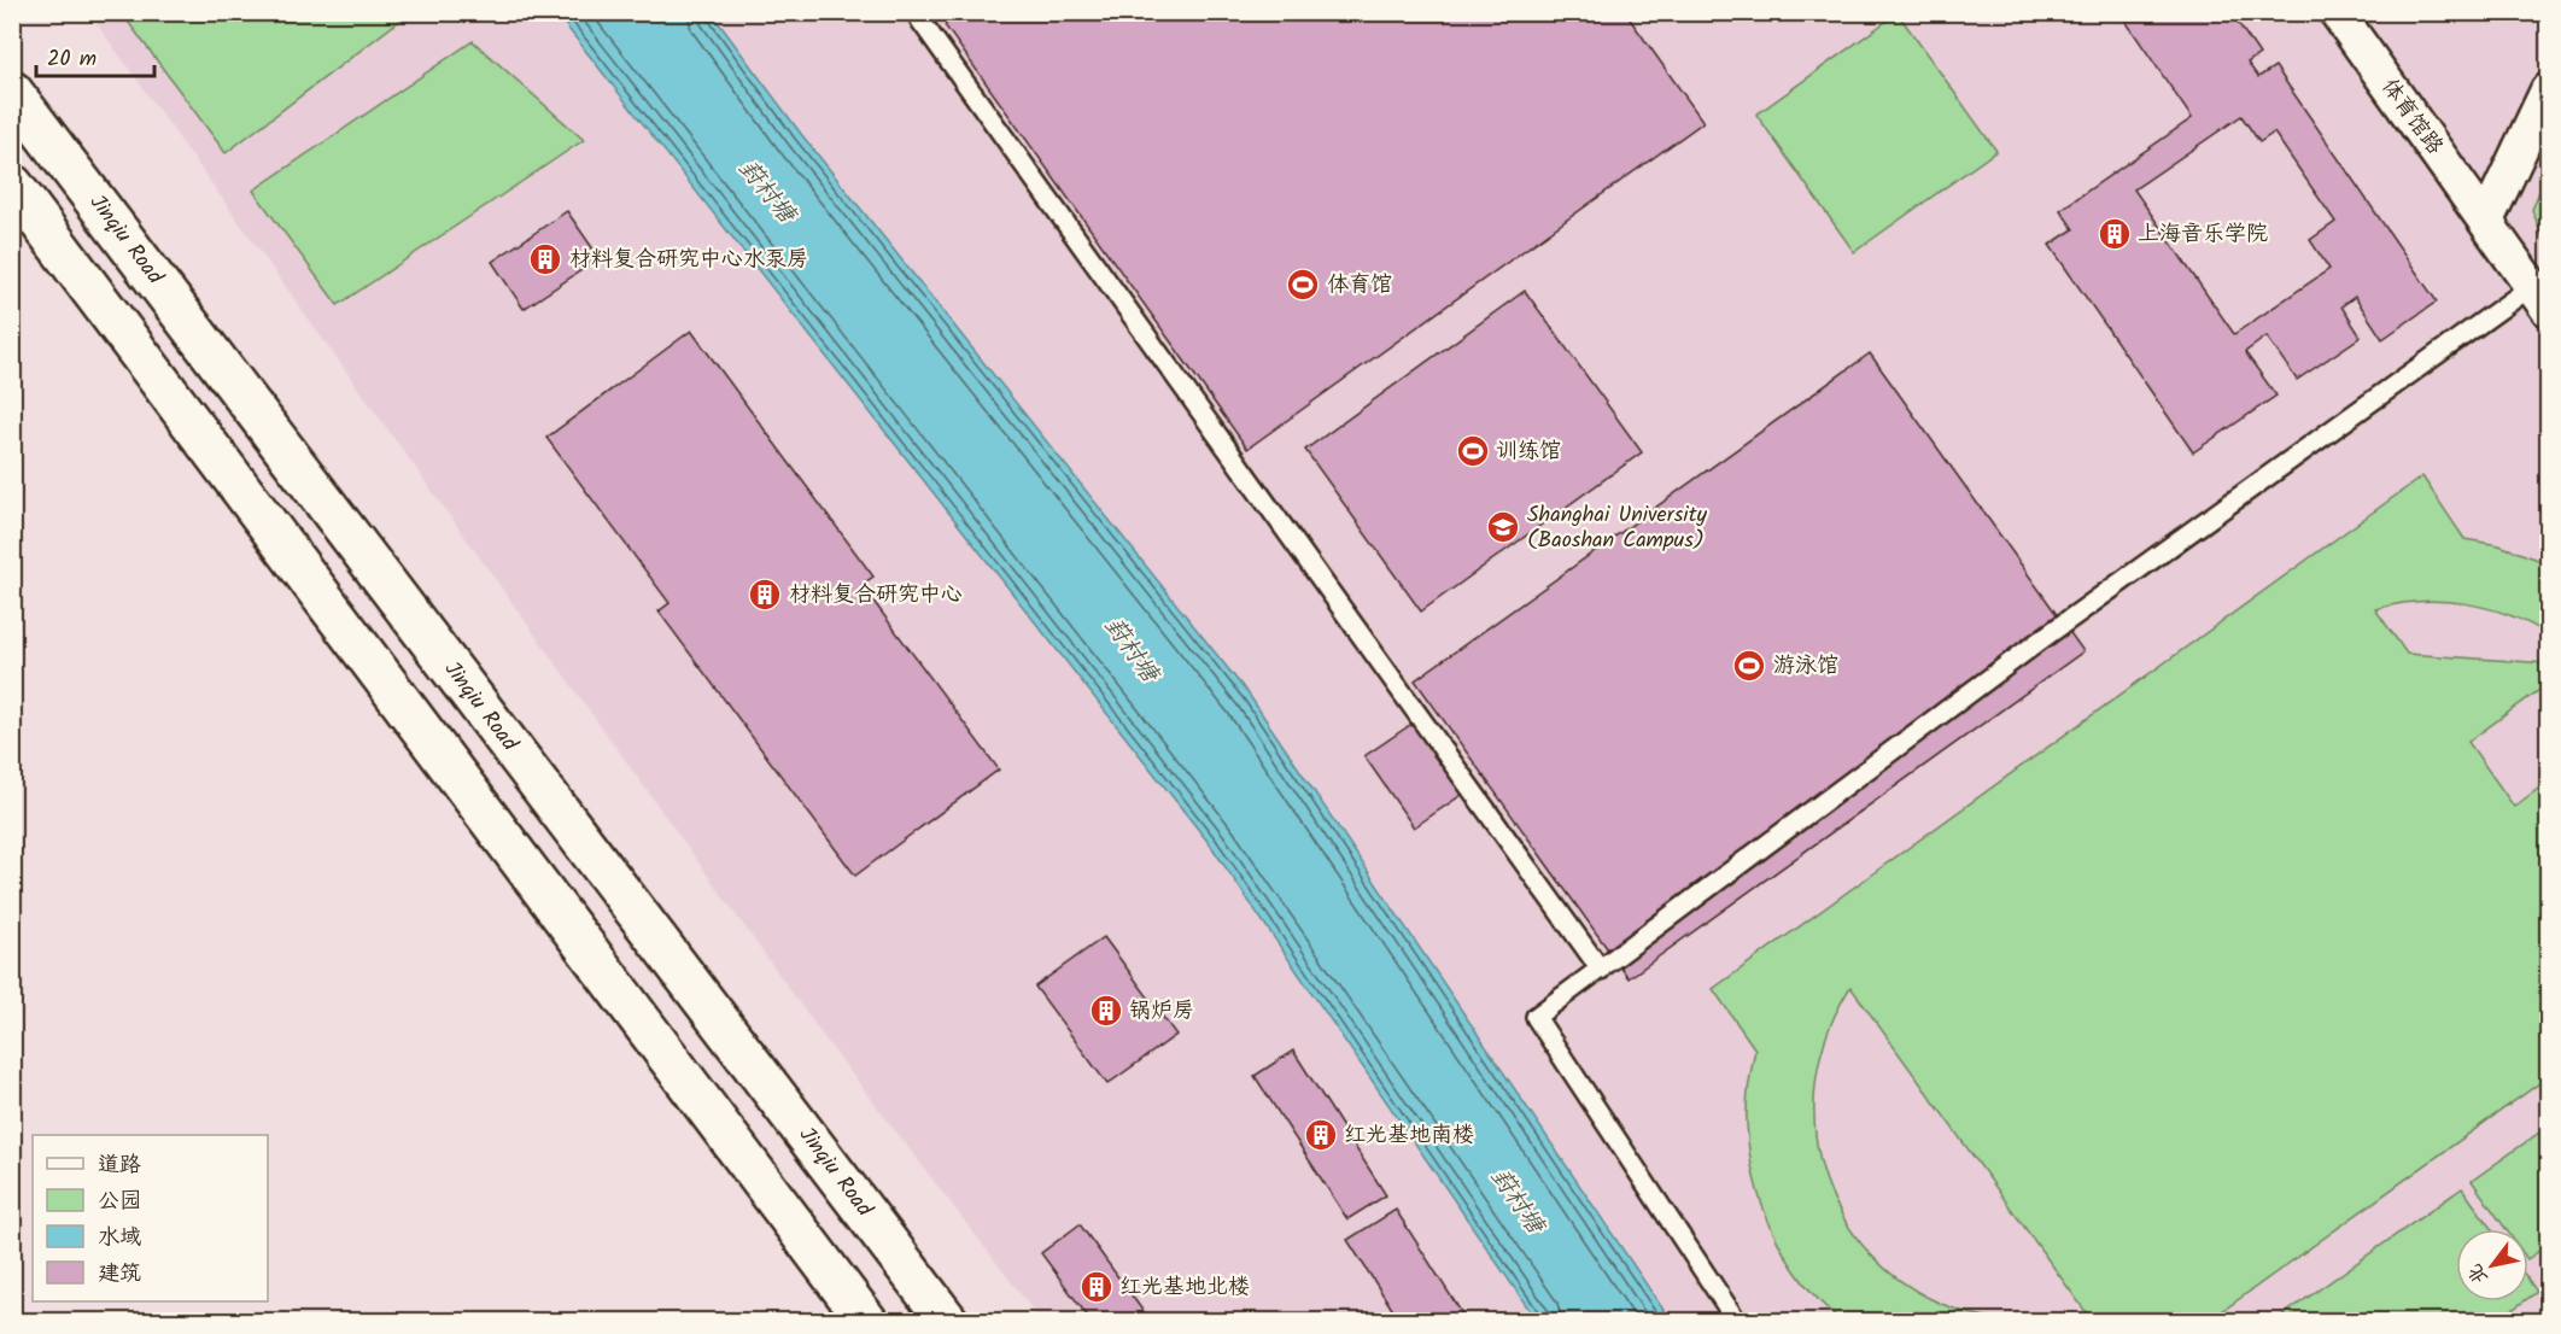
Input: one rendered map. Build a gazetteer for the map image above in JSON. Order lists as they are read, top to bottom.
{
  "streets": {
    "main road": ["Jinqiu Road"],
    "street": ["体育馆路"]
  },
  "water": ["葑村塘"],
  "places": {
    "building": [
      "上海音乐学院",
      "材料复合研究中心水泵房",
      "材料复合研究中心",
      "锅炉房",
      "红光基地南楼",
      "红光基地北楼"
    ],
    "sports": ["体育馆", "训练馆", "游泳馆"],
    "school or university": ["Shanghai University (Baoshan Campus)"]
  },
  "legend": [
    "道路",
    "公园",
    "水域",
    "建筑"
  ],
  "scale_bar": "20 m",
  "north": "bottom left"
}
